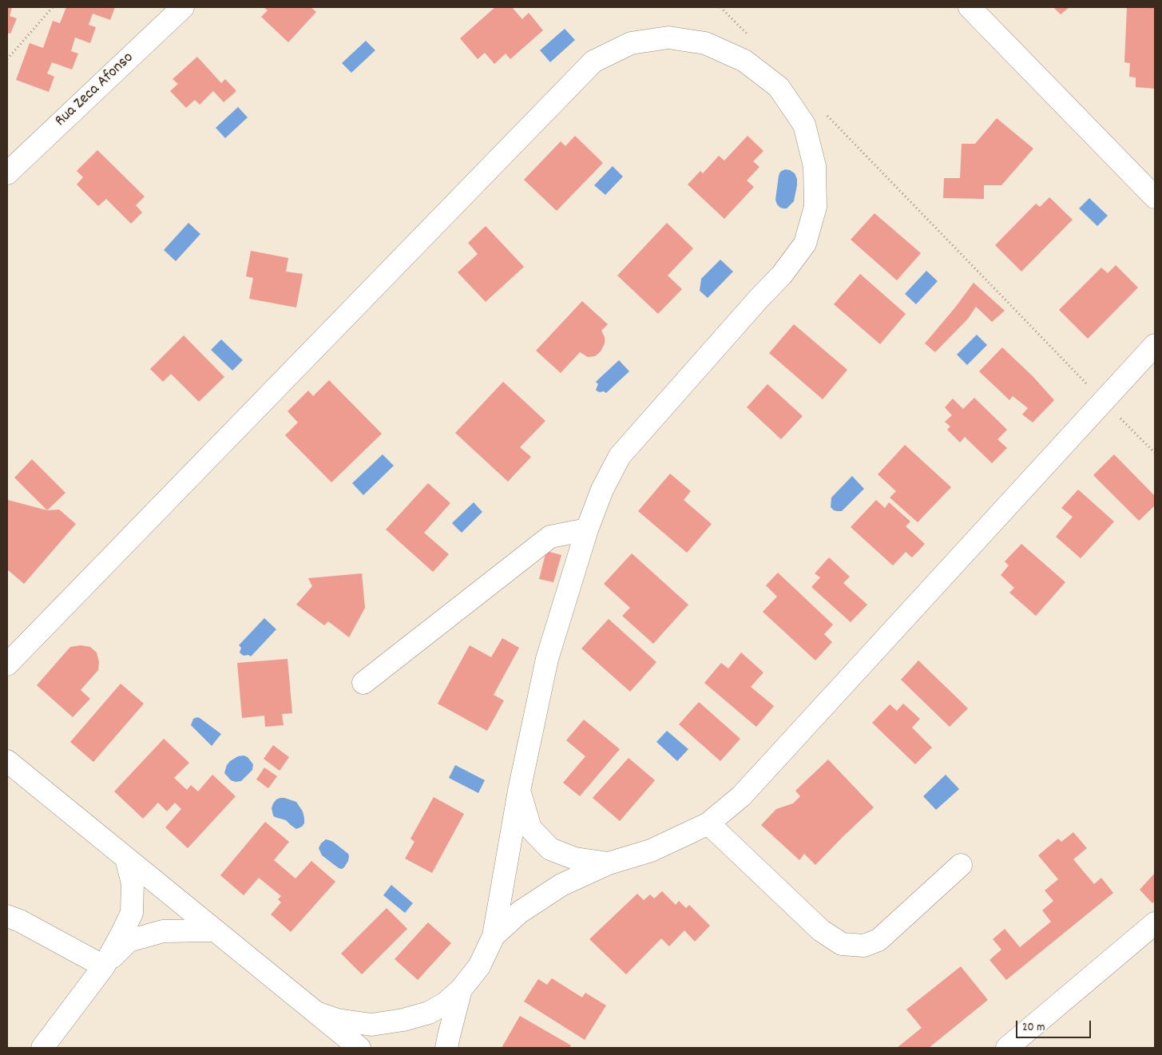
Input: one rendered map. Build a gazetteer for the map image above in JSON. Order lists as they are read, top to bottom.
{
  "streets": {
    "street": ["Rua Zeca Afonso"]
  },
  "scale_bar": "20 m"
}
